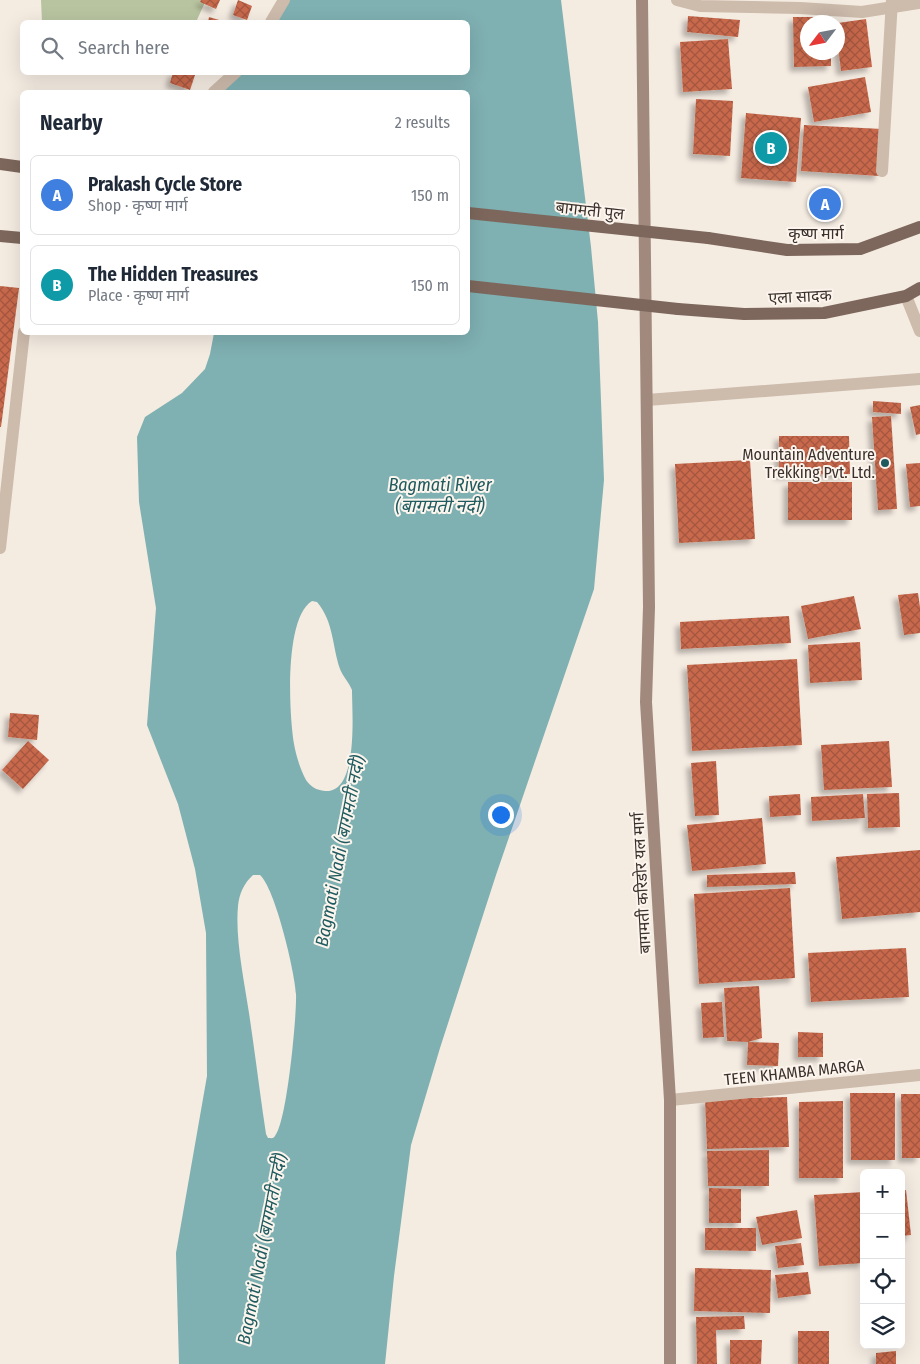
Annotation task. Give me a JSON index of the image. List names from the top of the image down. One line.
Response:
{"streets":{"main road":["बागमती पुल","कृष्ण मार्ग","एला सादक"],"street":["बागमती करिडोर यल मार्ग","TEEN KHAMBA MARGA"]},"crossings":[["बागमती पुल","कृष्ण मार्ग"],["बागमती करिडोर यल मार्ग","TEEN KHAMBA MARGA"]],"water":["Bagmati River (बागमती नदी)","Bagmati Nadi (बागमती नदी)"],"places":["Mountain Adventure Trekking Pvt. Ltd."],"north":"bottom left","page":{"search":"Search here","heading":["Nearby","2 results"],"pins":["B","A"],"list":[{"mark":"A","name":"Prakash Cycle Store","note":"Shop · कृष्ण मार्ग","value":"150 m"},{"mark":"B","name":"The Hidden Treasures","note":"Place · कृष्ण मार्ग","value":"150 m"}],"map_buttons":["+","−"]}}
